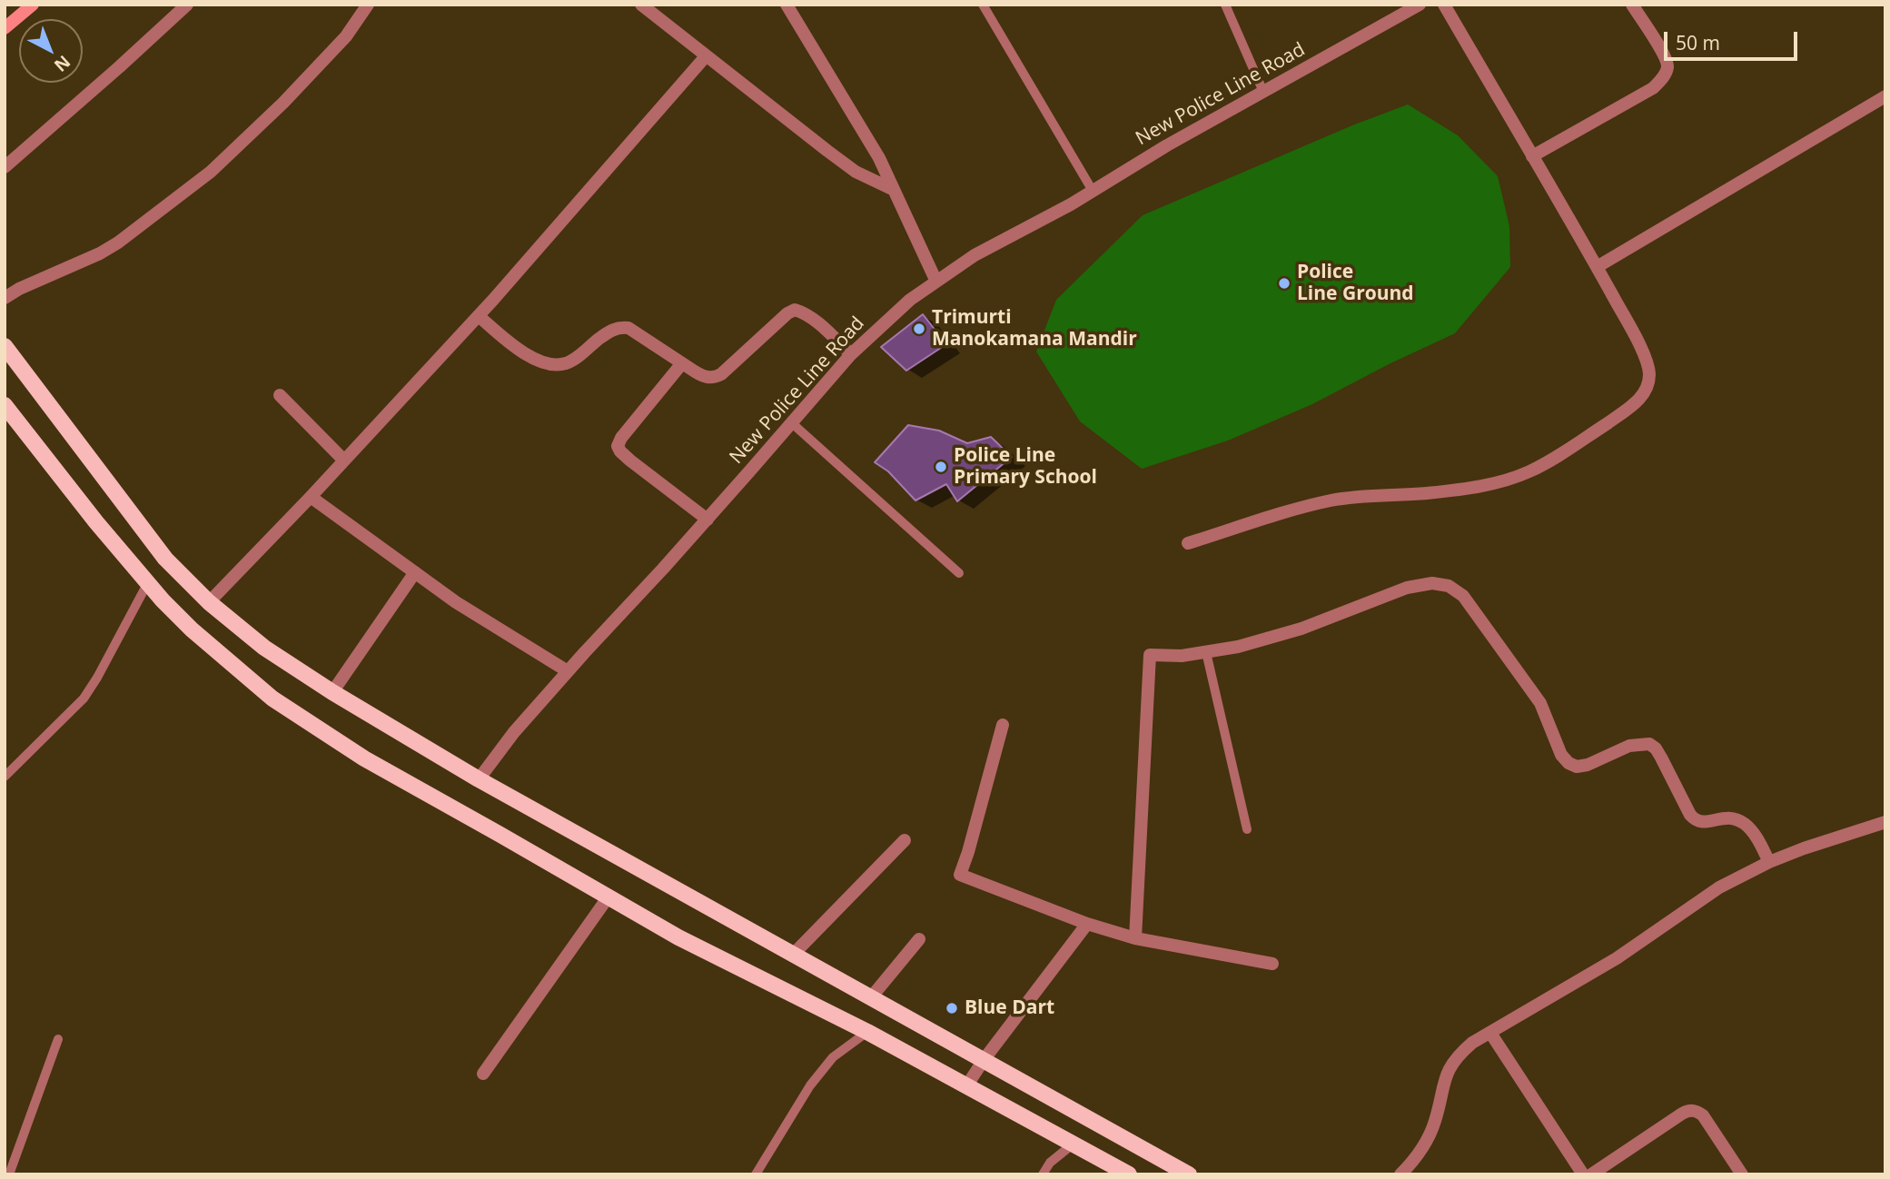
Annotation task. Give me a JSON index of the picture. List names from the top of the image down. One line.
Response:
{"streets":{"street":["New Police Line Road"]},"places":["Police Line Ground","Trimurti Manokamana Mandir","Police Line Primary School","Blue Dart"],"scale_bar":"50 m","north":"bottom right"}
